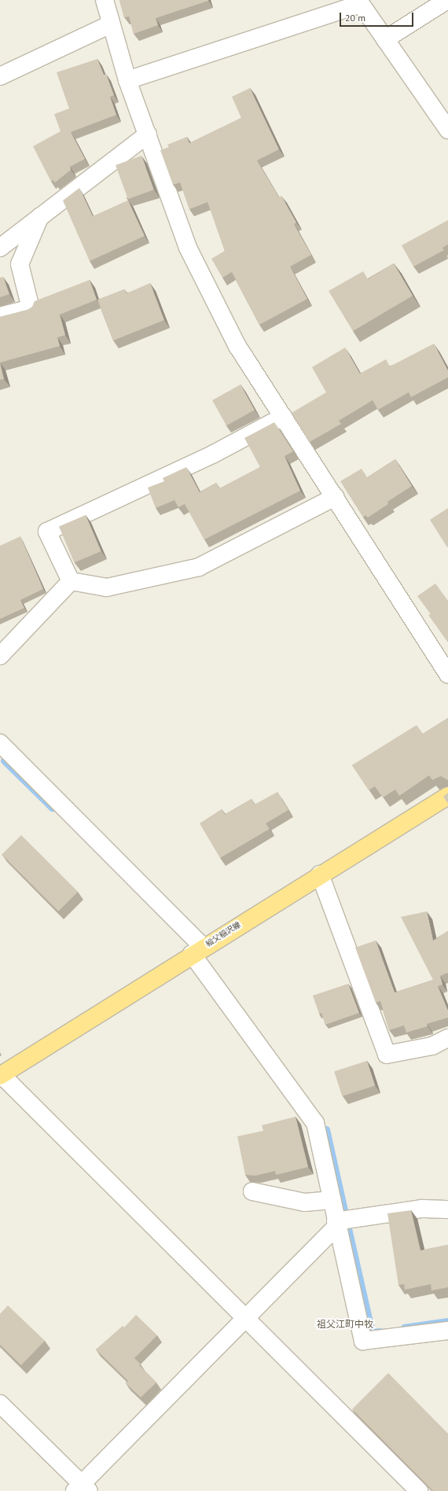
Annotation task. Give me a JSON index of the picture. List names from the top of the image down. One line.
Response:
{"streets":{"main road":["給父稲沢線"]},"districts":["祖父江町中牧"],"scale_bar":"20 m"}
